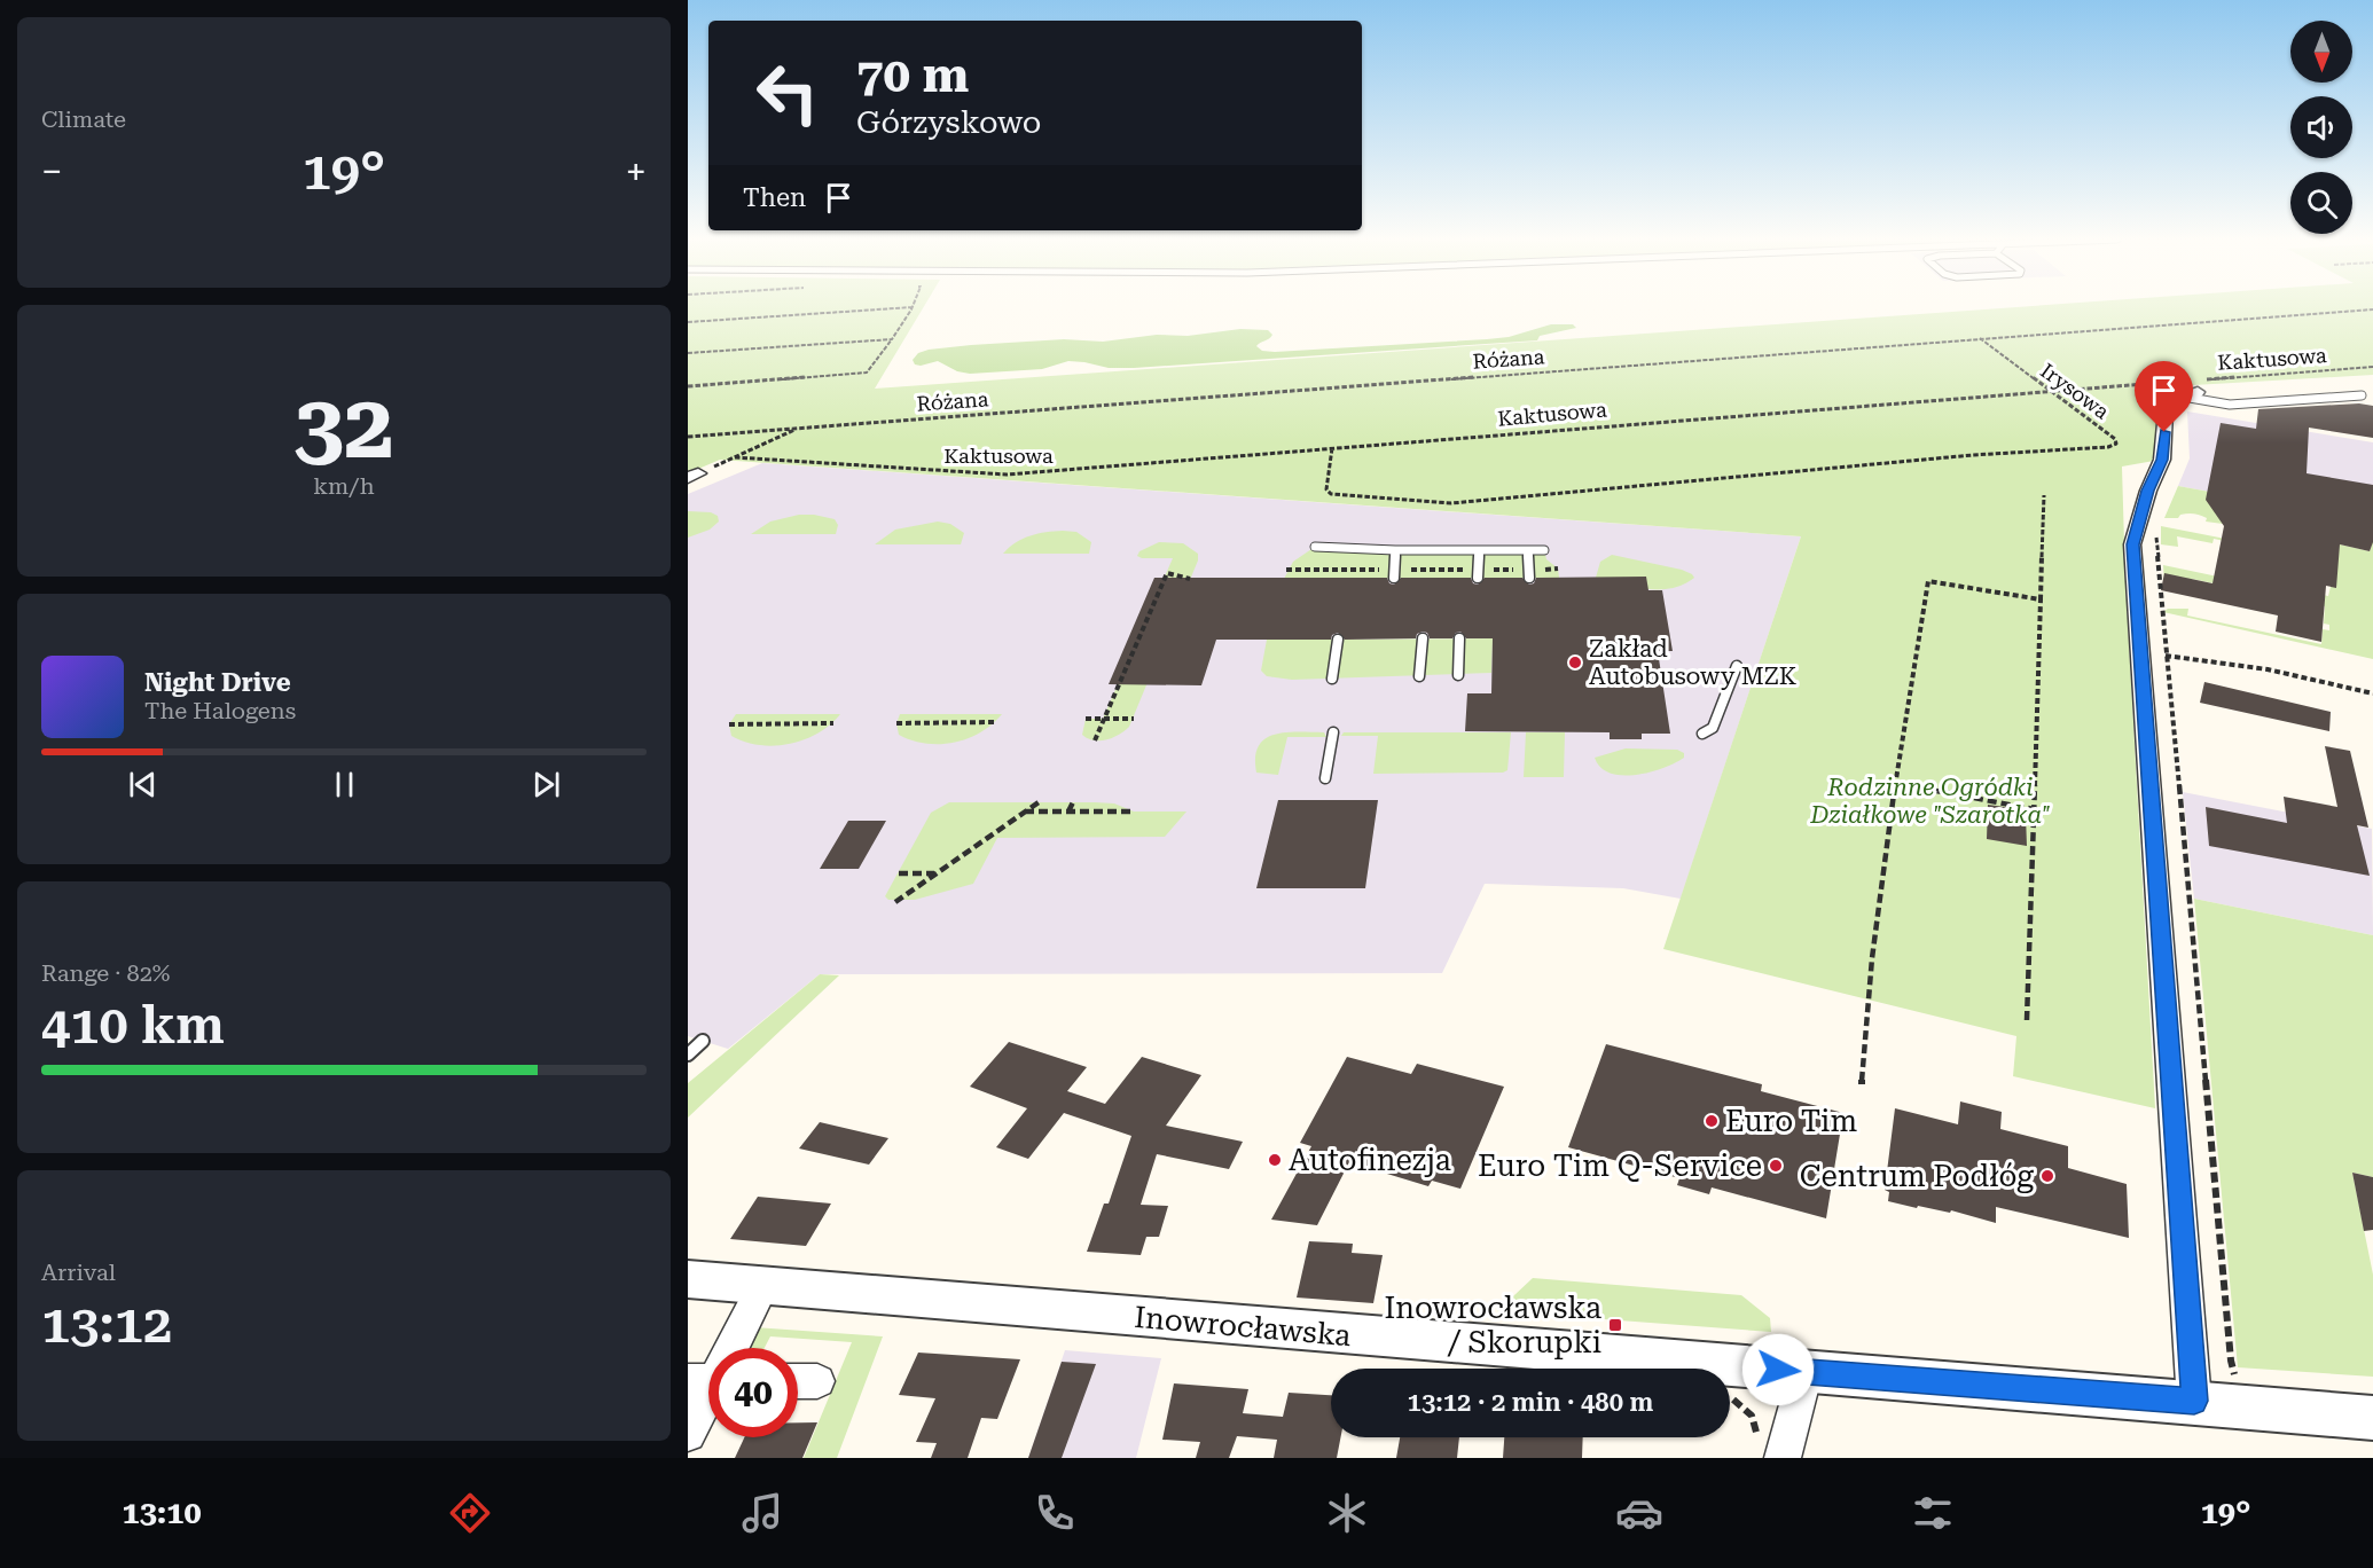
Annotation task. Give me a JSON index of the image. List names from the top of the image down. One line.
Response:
{"streets":{"street":["Inowrocławska"],"path":["Różana","Kaktusowa","Irysowa"]},"crossings":[["Różana","Kaktusowa"],["Różana","Irysowa"],["Kaktusowa","Irysowa"]],"parks":["Rodzinne Ogródki Działkowe \"Szarotka\""],"places":{"other":["Zakład Autobusowy MZK","Euro Tim","Autofinezja","Euro Tim Q-Service","Centrum Podłóg"],"transit":["Inowrocławska / Skorupki"]},"north":"bottom","page":{"tile":["Climate",["32","km/h"],["Range · 82%","410 km"],["Arrival","13:12"]],"turn":["70 m","Górzyskowo"],"heat":["−","19°","+"],"then":"Then","song":["Night Drive","The Halogens"],"limit":"40","trip":"13:12 · 2 min · 480 m","tabs":["13:10","19°"]}}
